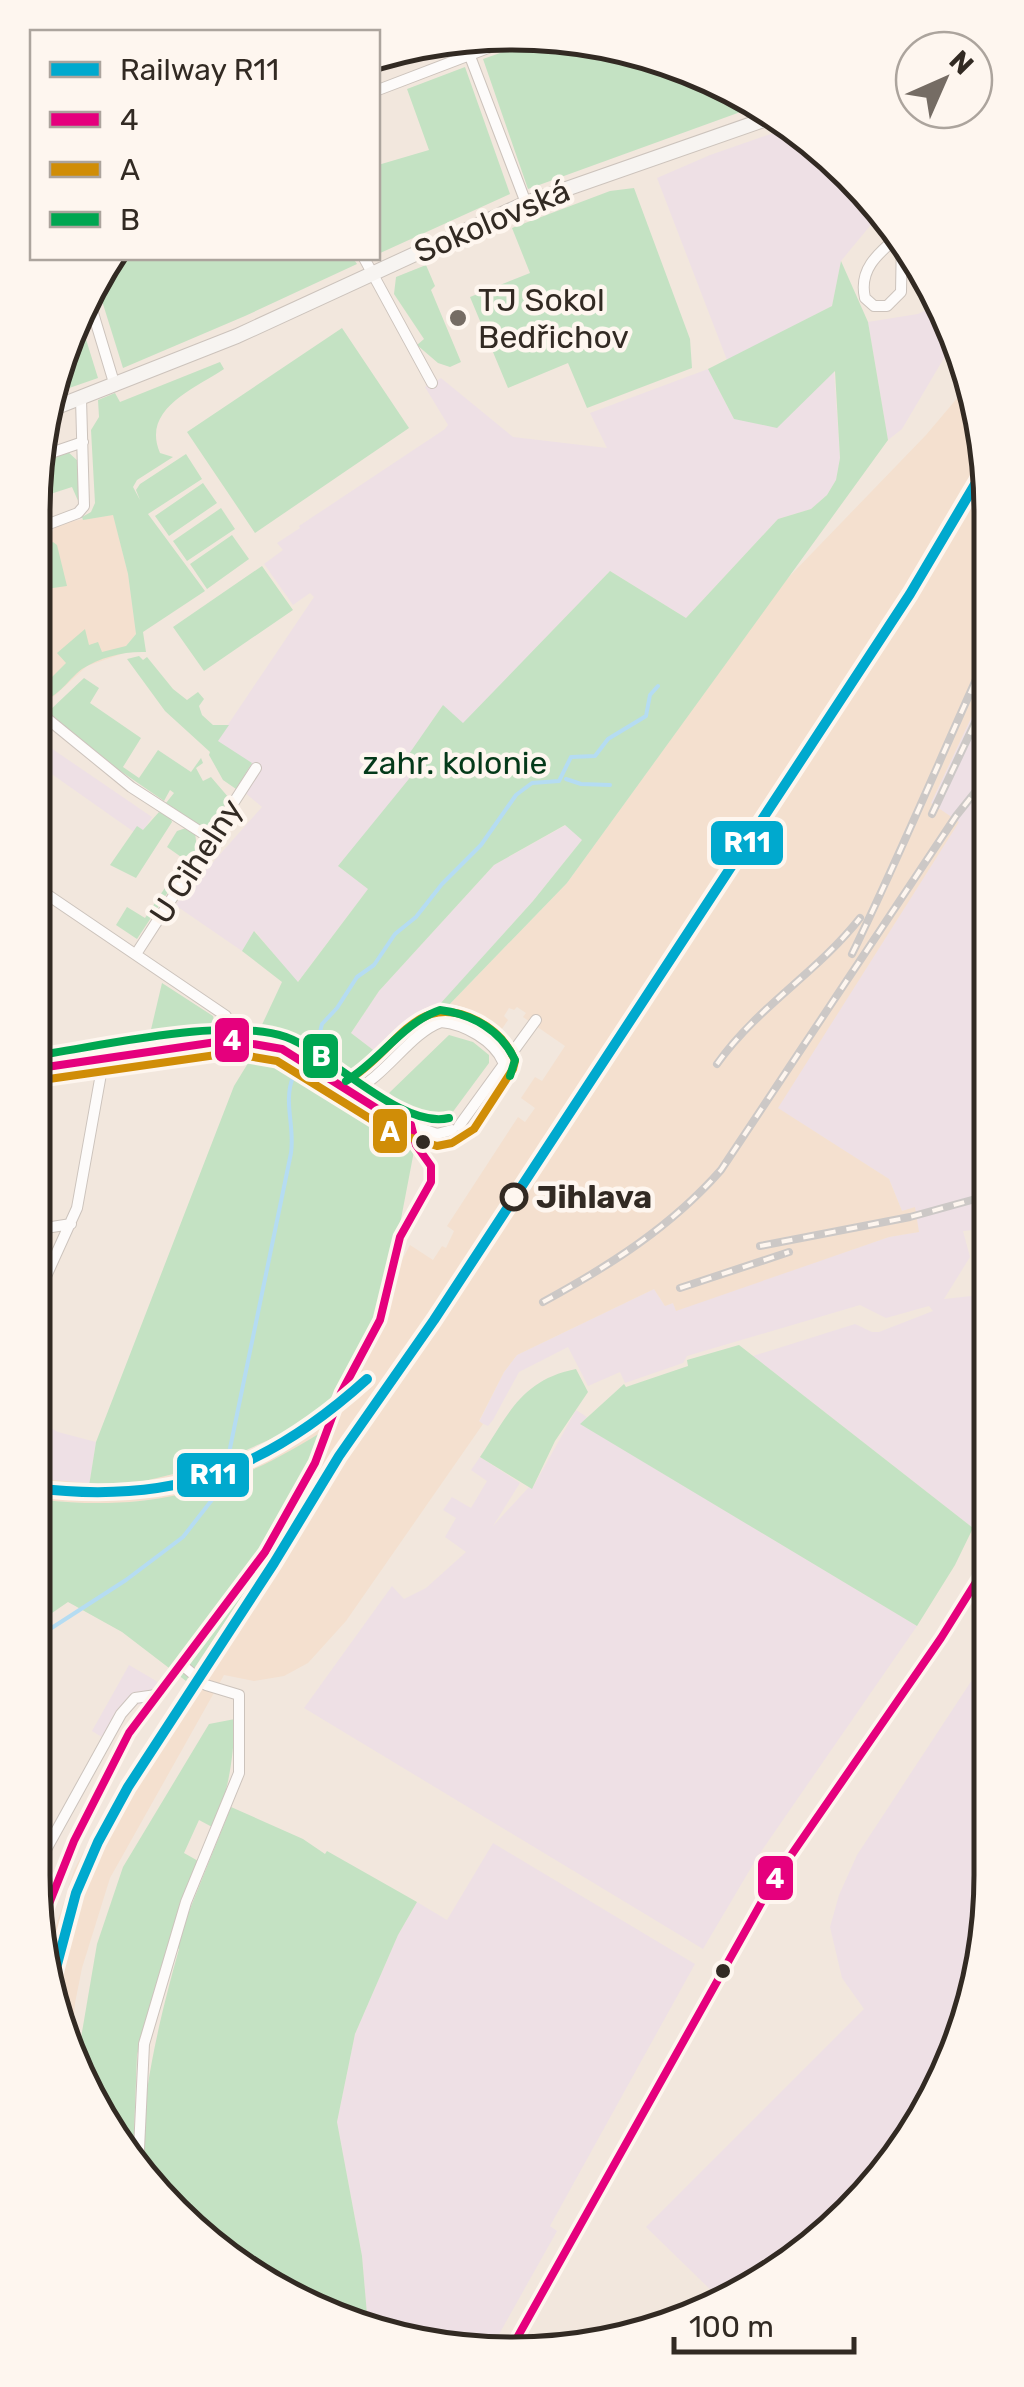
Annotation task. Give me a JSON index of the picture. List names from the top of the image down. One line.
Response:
{"streets":{"street":["Sokolovská","U Cihelny"]},"parks":["zahr. kolonie"],"places":["TJ Sokol Bedřichov","Jihlava"],"lines":["rail line R11","transit line B","transit line A","transit line 4"],"legend":["Railway R11","4","A","B"],"scale_bar":"100 m","north":"top right"}
